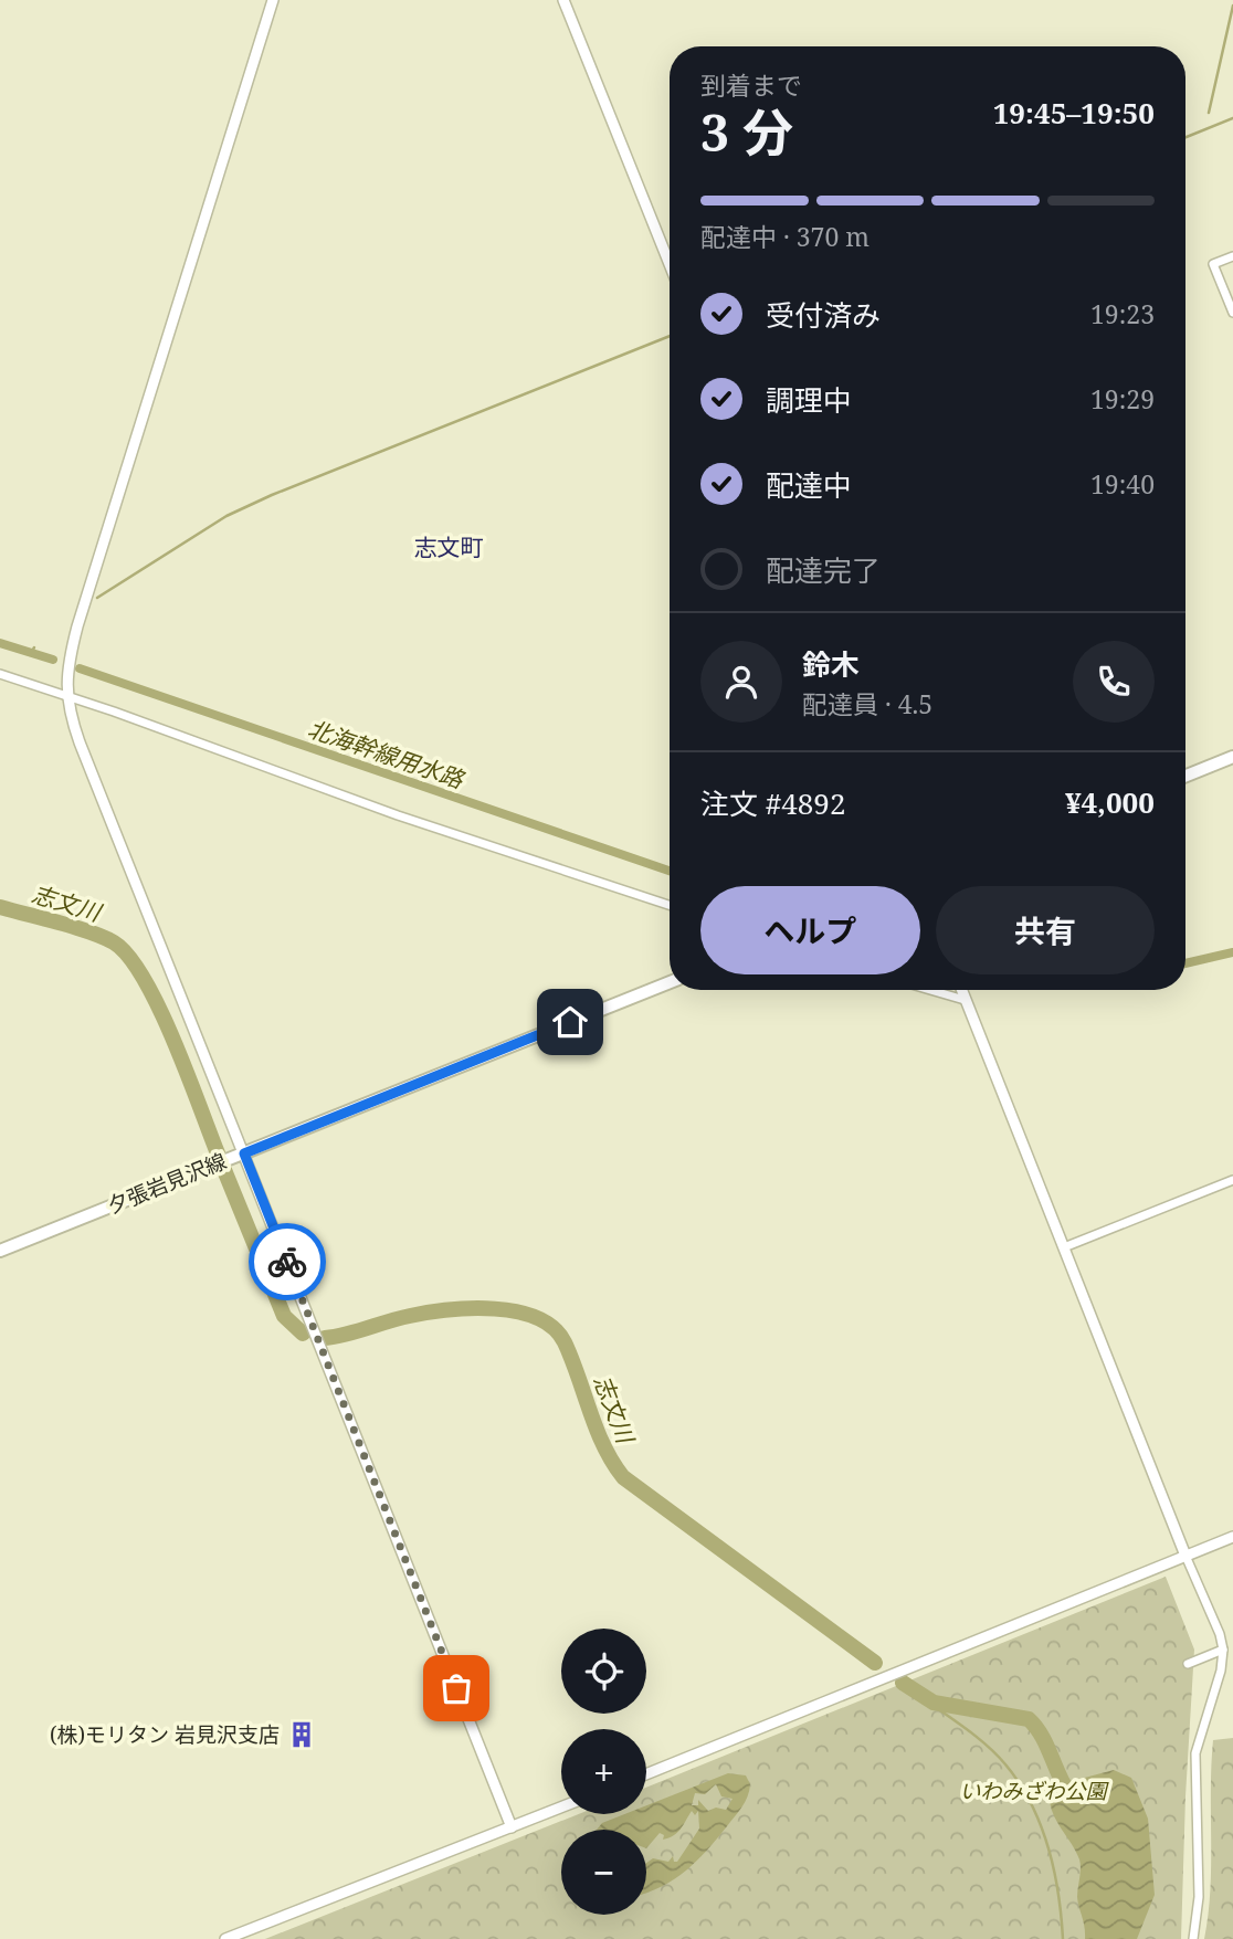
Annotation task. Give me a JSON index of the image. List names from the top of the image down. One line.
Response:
{"streets":{"main road":["夕張岩見沢線"]},"districts":["志文町"],"water":["北海幹線用水路","志文川"],"parks":["いわみざわ公園"],"places":{"building":["(株)モリタン 岩見沢支店"]},"page":{"heading":["3 分","到着まで","19:45–19:50"],"panel":["鈴木","配達員 · 4.5","注文 #4892","¥4,000"],"bar":"配達中 · 370 m","list":[["受付済み","19:23"],["調理中","19:29"],["配達中","19:40"],"配達完了"],"buttons":["ヘルプ","共有"],"map_buttons":["+","−"]}}
